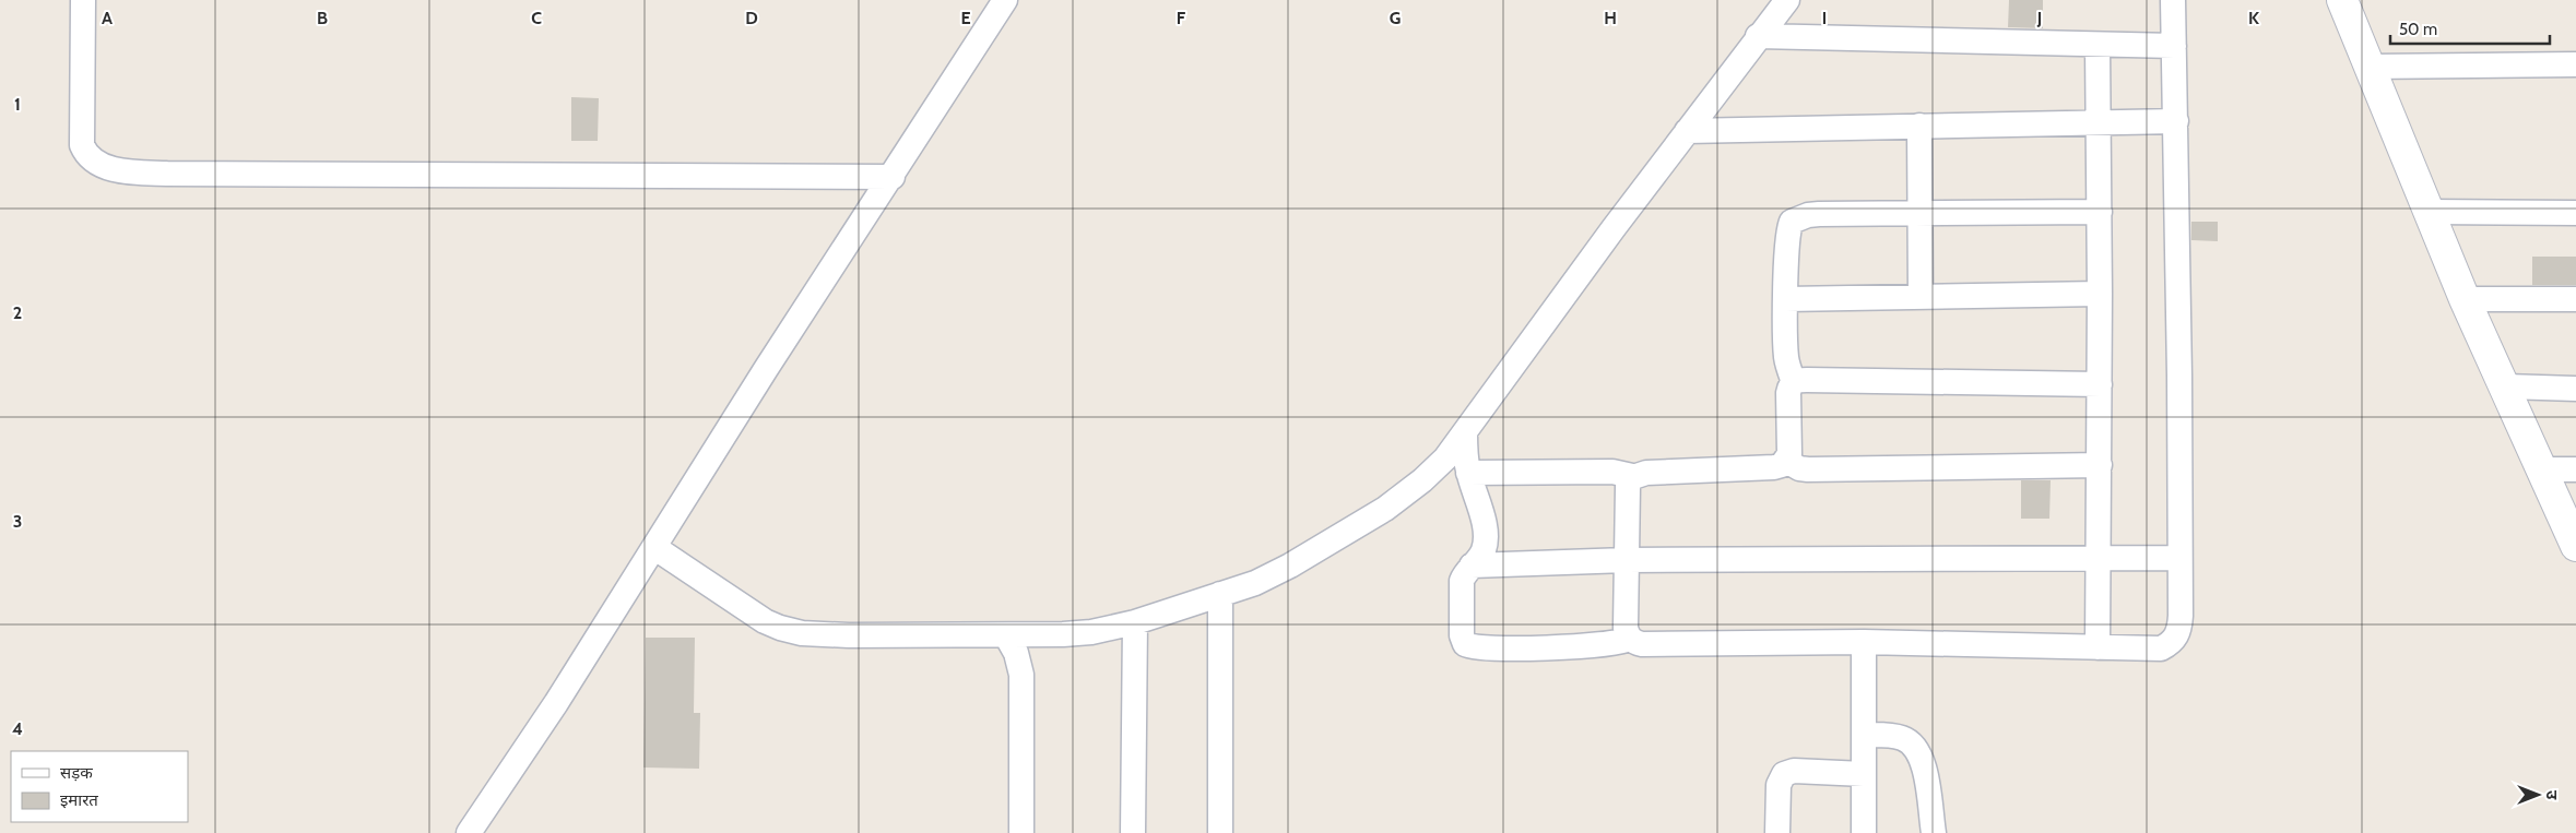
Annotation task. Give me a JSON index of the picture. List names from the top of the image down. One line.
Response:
{"legend":["सड़क","इमारत"],"scale_bar":"50 m","north":"right","grid":{"columns":["A","B","C","D","E","F","G","H","I","J","K"],"rows":["1","2","3","4"]}}
